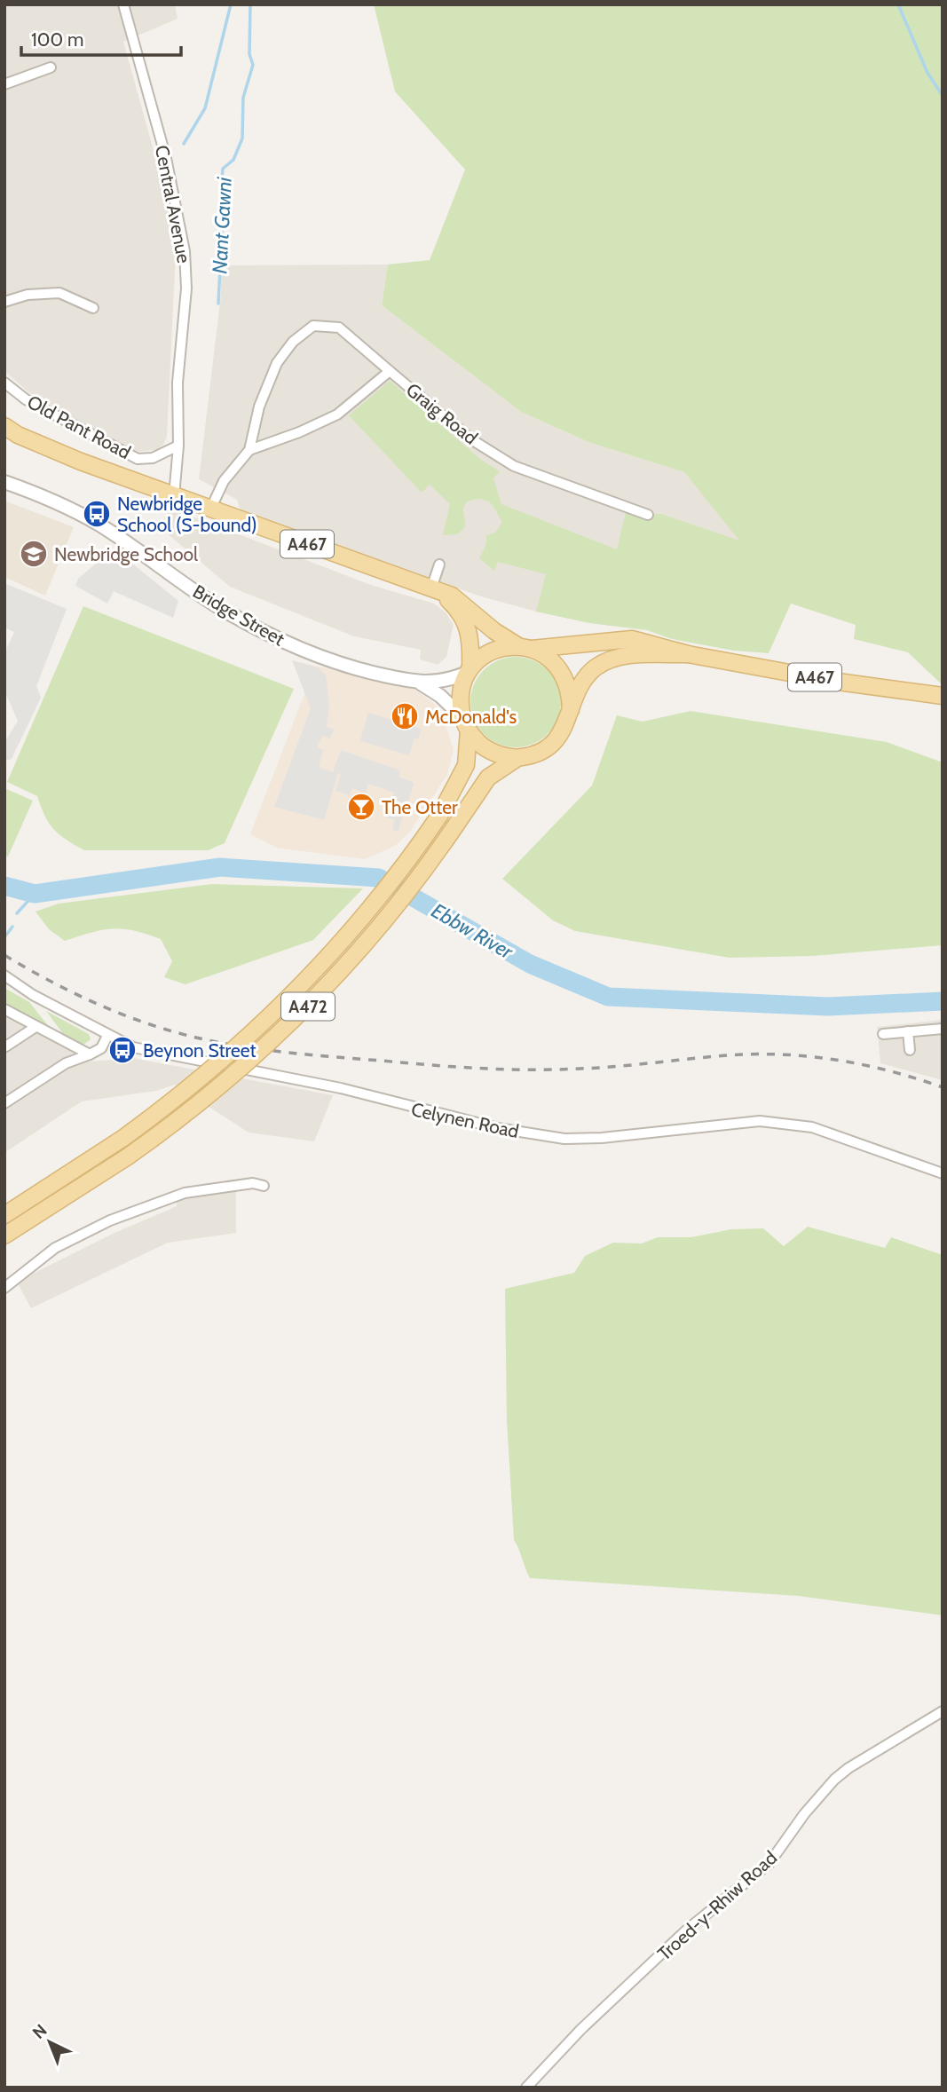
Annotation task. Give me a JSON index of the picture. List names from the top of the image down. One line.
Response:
{"streets":{"main road":["A467","A472"],"street":["Central Avenue","Graig Road","Old Pant Road","Bridge Street","Celynen Road","Troed-y-Rhiw Road"]},"crossings":[["Central Avenue","Old Pant Road"],["A467","Bridge Street"],["A467","A472"],["Bridge Street","A472"]],"water":["Nant Gawni","Ebbw River"],"places":{"bus stop":["Newbridge School (S-bound)","Beynon Street"],"school or university":["Newbridge School"],"restaurant":["McDonald's"],"bar":["The Otter"]},"scale_bar":"100 m","north":"top left"}
